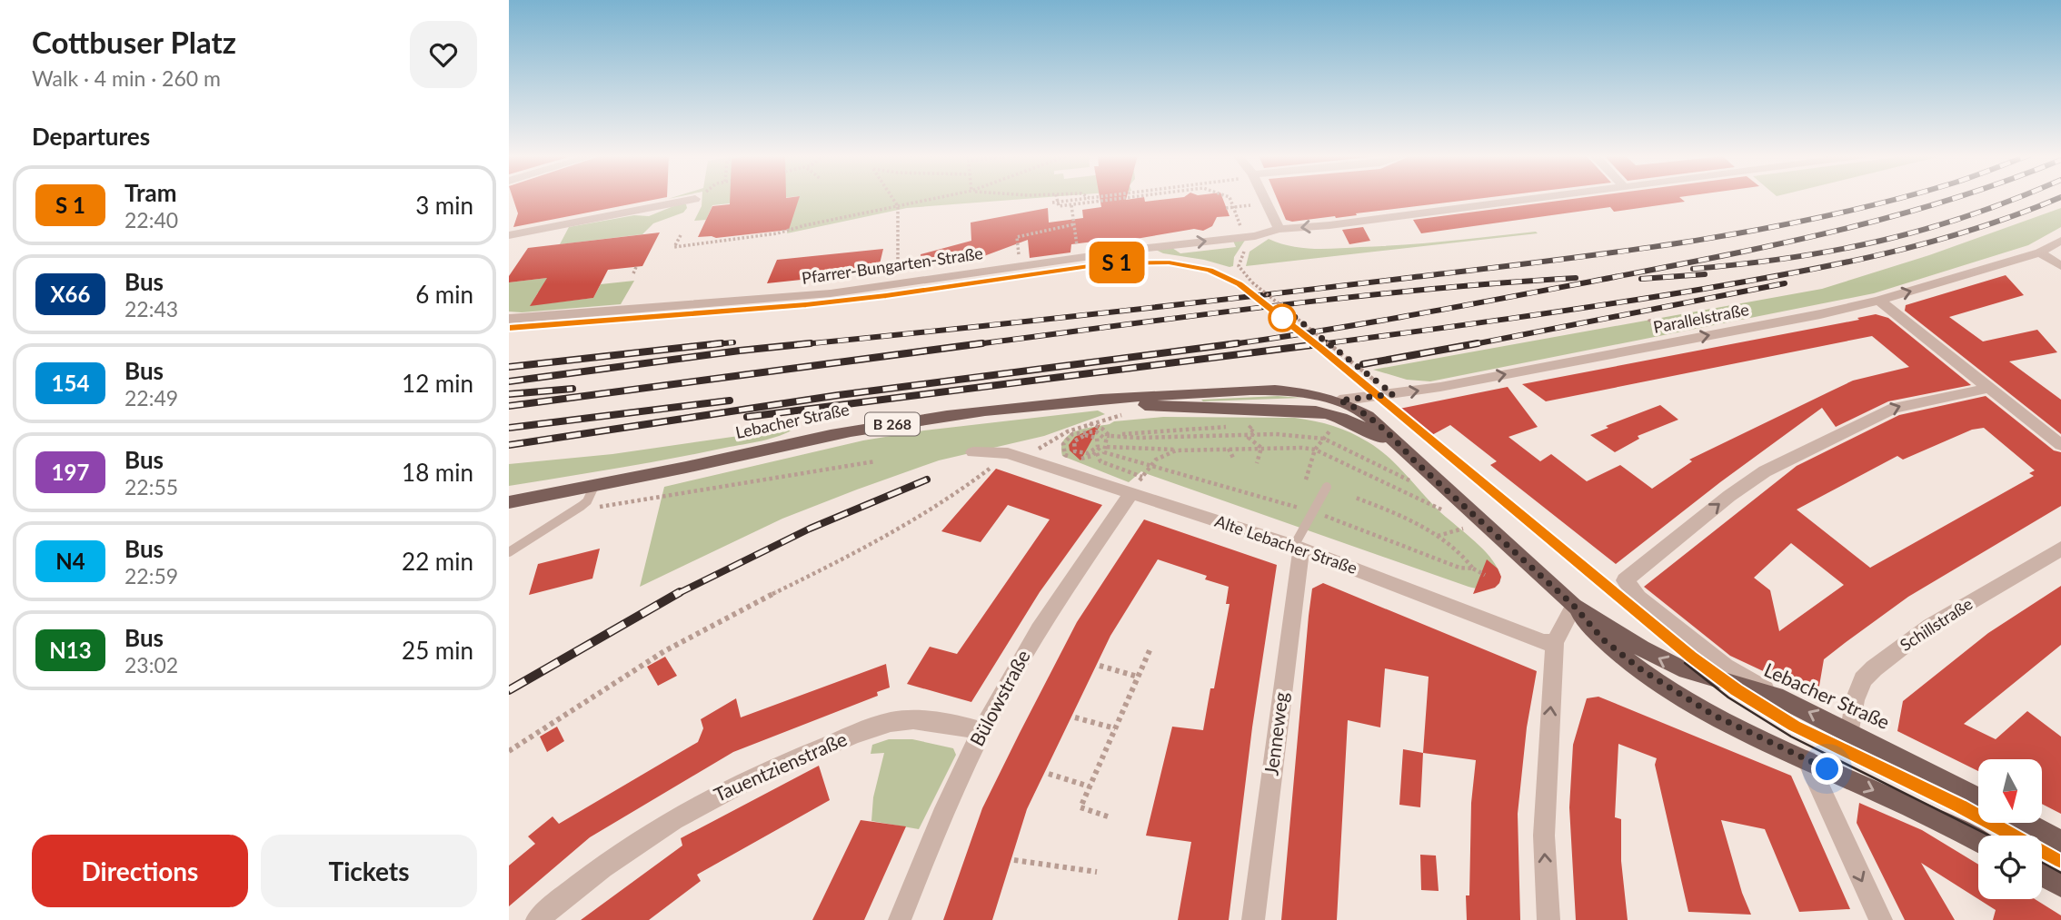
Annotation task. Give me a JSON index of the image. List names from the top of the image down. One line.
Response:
{"streets":{"main road":["Lebacher Straße","B 268"],"street":["Pfarrer-Bungarten-Straße","Parallelstraße","Alte Lebacher Straße","Schillstraße","Bülowstraße","Jenneweg","Tauentzienstraße"]},"crossings":[["Parallelstraße","Lebacher Straße"],["Parallelstraße","B 268"],["Lebacher Straße","B 268"],["Lebacher Straße","Schillstraße"],["Alte Lebacher Straße","Bülowstraße"],["Alte Lebacher Straße","Jenneweg"],["Bülowstraße","Tauentzienstraße"]],"one_way":["Parallelstraße"],"north":"bottom","page":{"heading":[["Cottbuser Platz","Walk · 4 min · 260 m"],"Departures"],"on_map":"S 1","list":[{"mark":"S 1","name":"Tram","note":"22:40","value":"3 min"},{"mark":"X66","name":"Bus","note":"22:43","value":"6 min"},{"mark":"154","name":"Bus","note":"22:49","value":"12 min"},{"mark":"197","name":"Bus","note":"22:55","value":"18 min"},{"mark":"N4","name":"Bus","note":"22:59","value":"22 min"},{"mark":"N13","name":"Bus","note":"23:02","value":"25 min"}],"buttons":["Directions","Tickets"]}}
